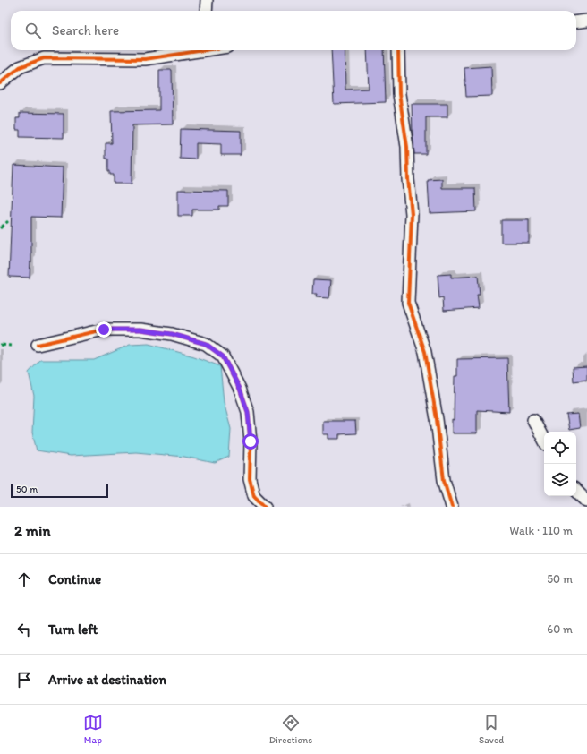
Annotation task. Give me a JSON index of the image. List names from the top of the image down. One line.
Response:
{"scale_bar":"50 m","page":{"search":"Search here","scale":"50 m","heading":["2 min","Walk · 110 m"],"list":[["Continue","50 m"],["Turn left","60 m"],"Arrive at destination"],"nav":["Map","Directions","Saved"]}}
